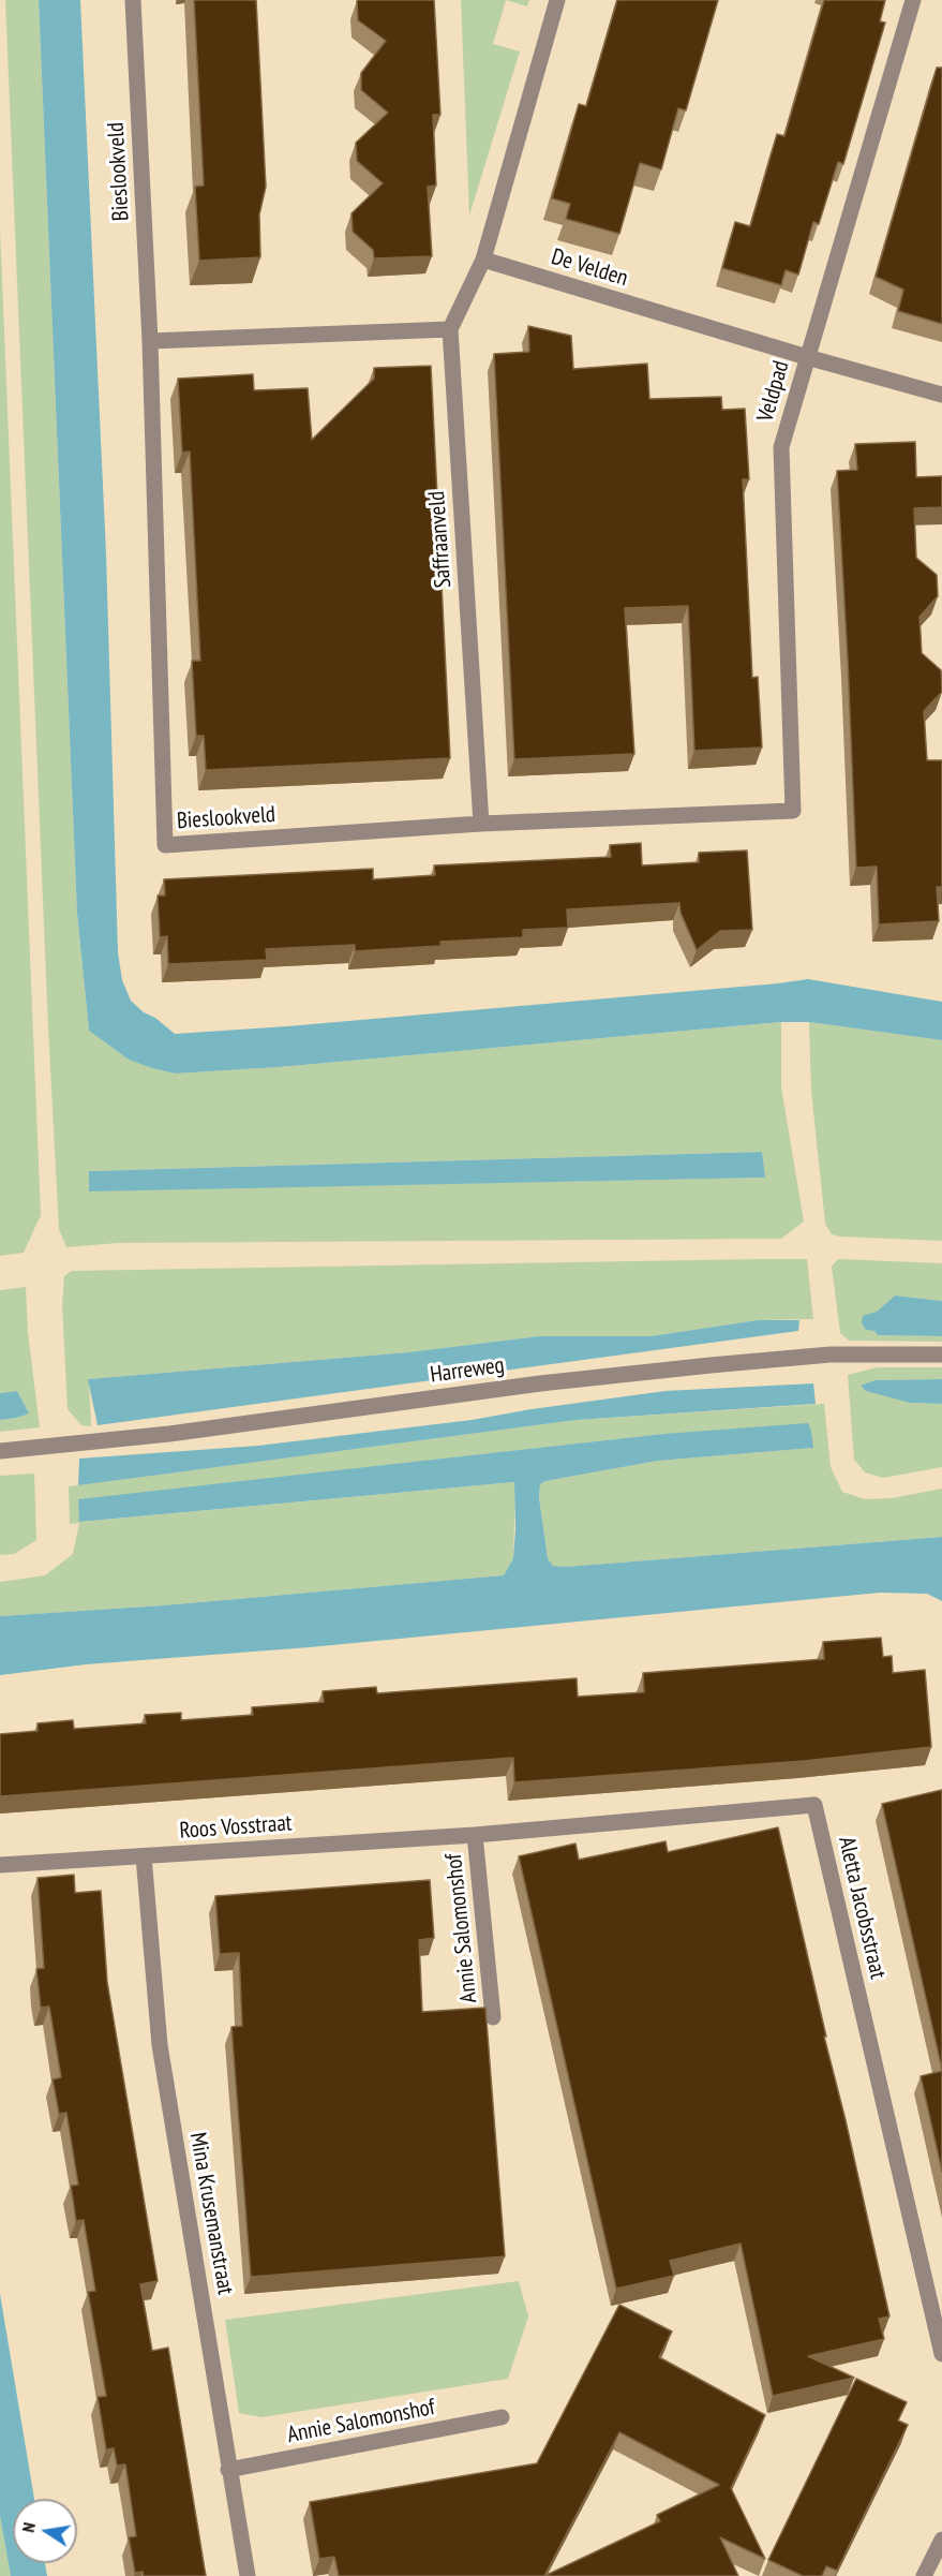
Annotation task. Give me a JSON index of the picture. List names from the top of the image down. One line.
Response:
{"streets":{"street":["Bieslookveld","De Velden","Veldpad","Saffraanveld","Harreweg","Roos Vosstraat","Aletta Jacobsstraat","Annie Salomonshof","Mina Krusemanstraat"]},"crossings":[["Bieslookveld","Veldpad"],["Bieslookveld","Saffraanveld"],["De Velden","Veldpad"],["De Velden","Saffraanveld"],["Roos Vosstraat","Aletta Jacobsstraat"],["Roos Vosstraat","Annie Salomonshof"],["Roos Vosstraat","Mina Krusemanstraat"],["Aletta Jacobsstraat","Annie Salomonshof"],["Annie Salomonshof","Mina Krusemanstraat"]],"north":"left"}
